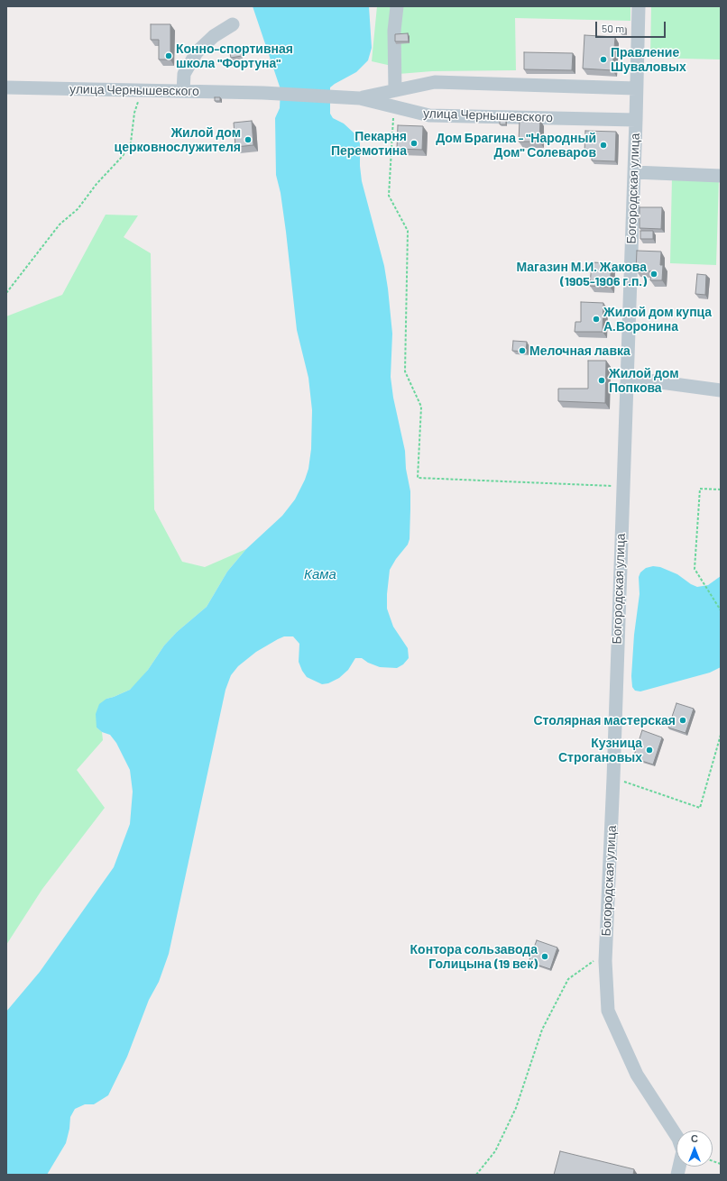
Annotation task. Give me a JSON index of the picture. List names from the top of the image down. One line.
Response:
{"streets":{"street":["улица Чернышевского","Богородская улица"]},"crossings":[["улица Чернышевского","Богородская улица"]],"water":["Кама"],"places":["Конно-спортивная школа \"Фортуна\"","Правление Шуваловых","Жилой дом церковнослужителя","Пекарня Перемотина","Дом Брагина - \"Народный Дом\" Солеваров","Магазин М.И. Жакова (1905-1906 г.п.)","Жилой дом купца А.Воронина","Мелочная лавка","Жилой дом Попкова","Столярная мастерская","Кузница Строгановых","Контора сользавода Голицына (19 век)"],"scale_bar":"50 m","north":"top"}
